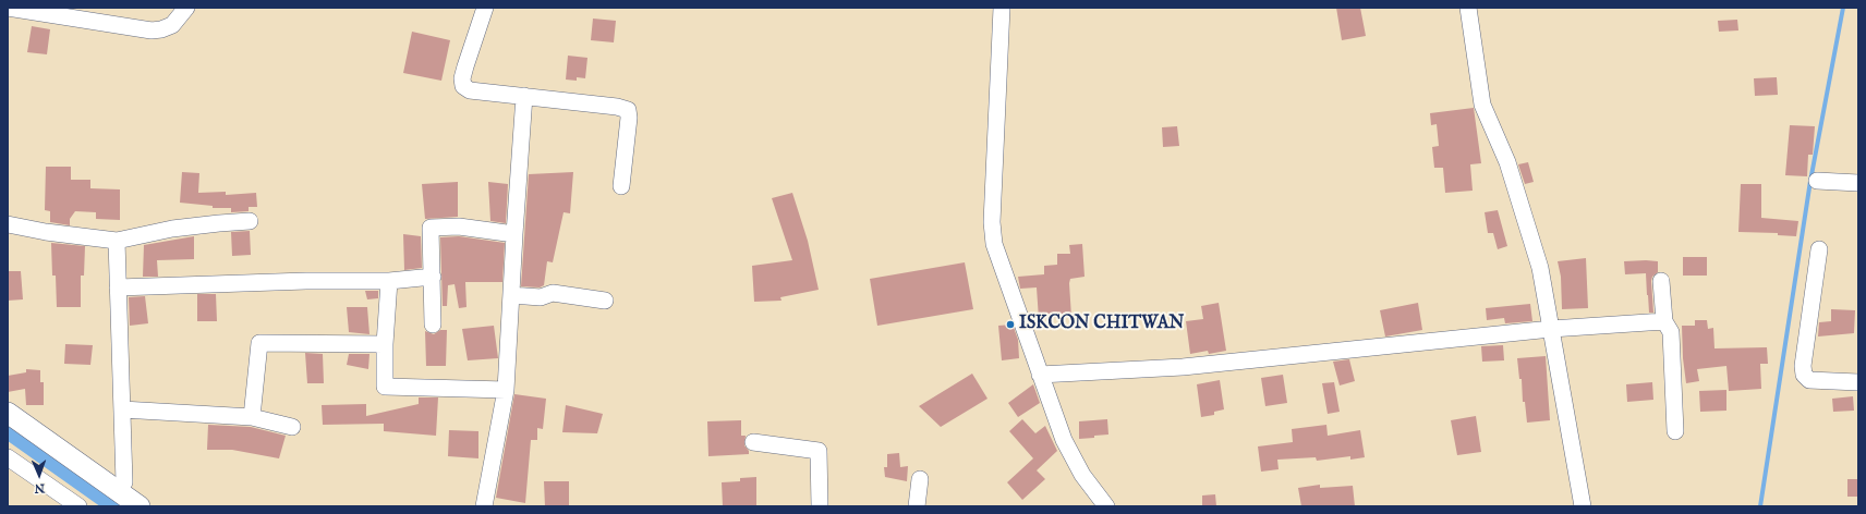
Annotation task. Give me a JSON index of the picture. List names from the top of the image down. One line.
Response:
{"places":["ISKCON CHITWAN"],"north":"bottom"}
